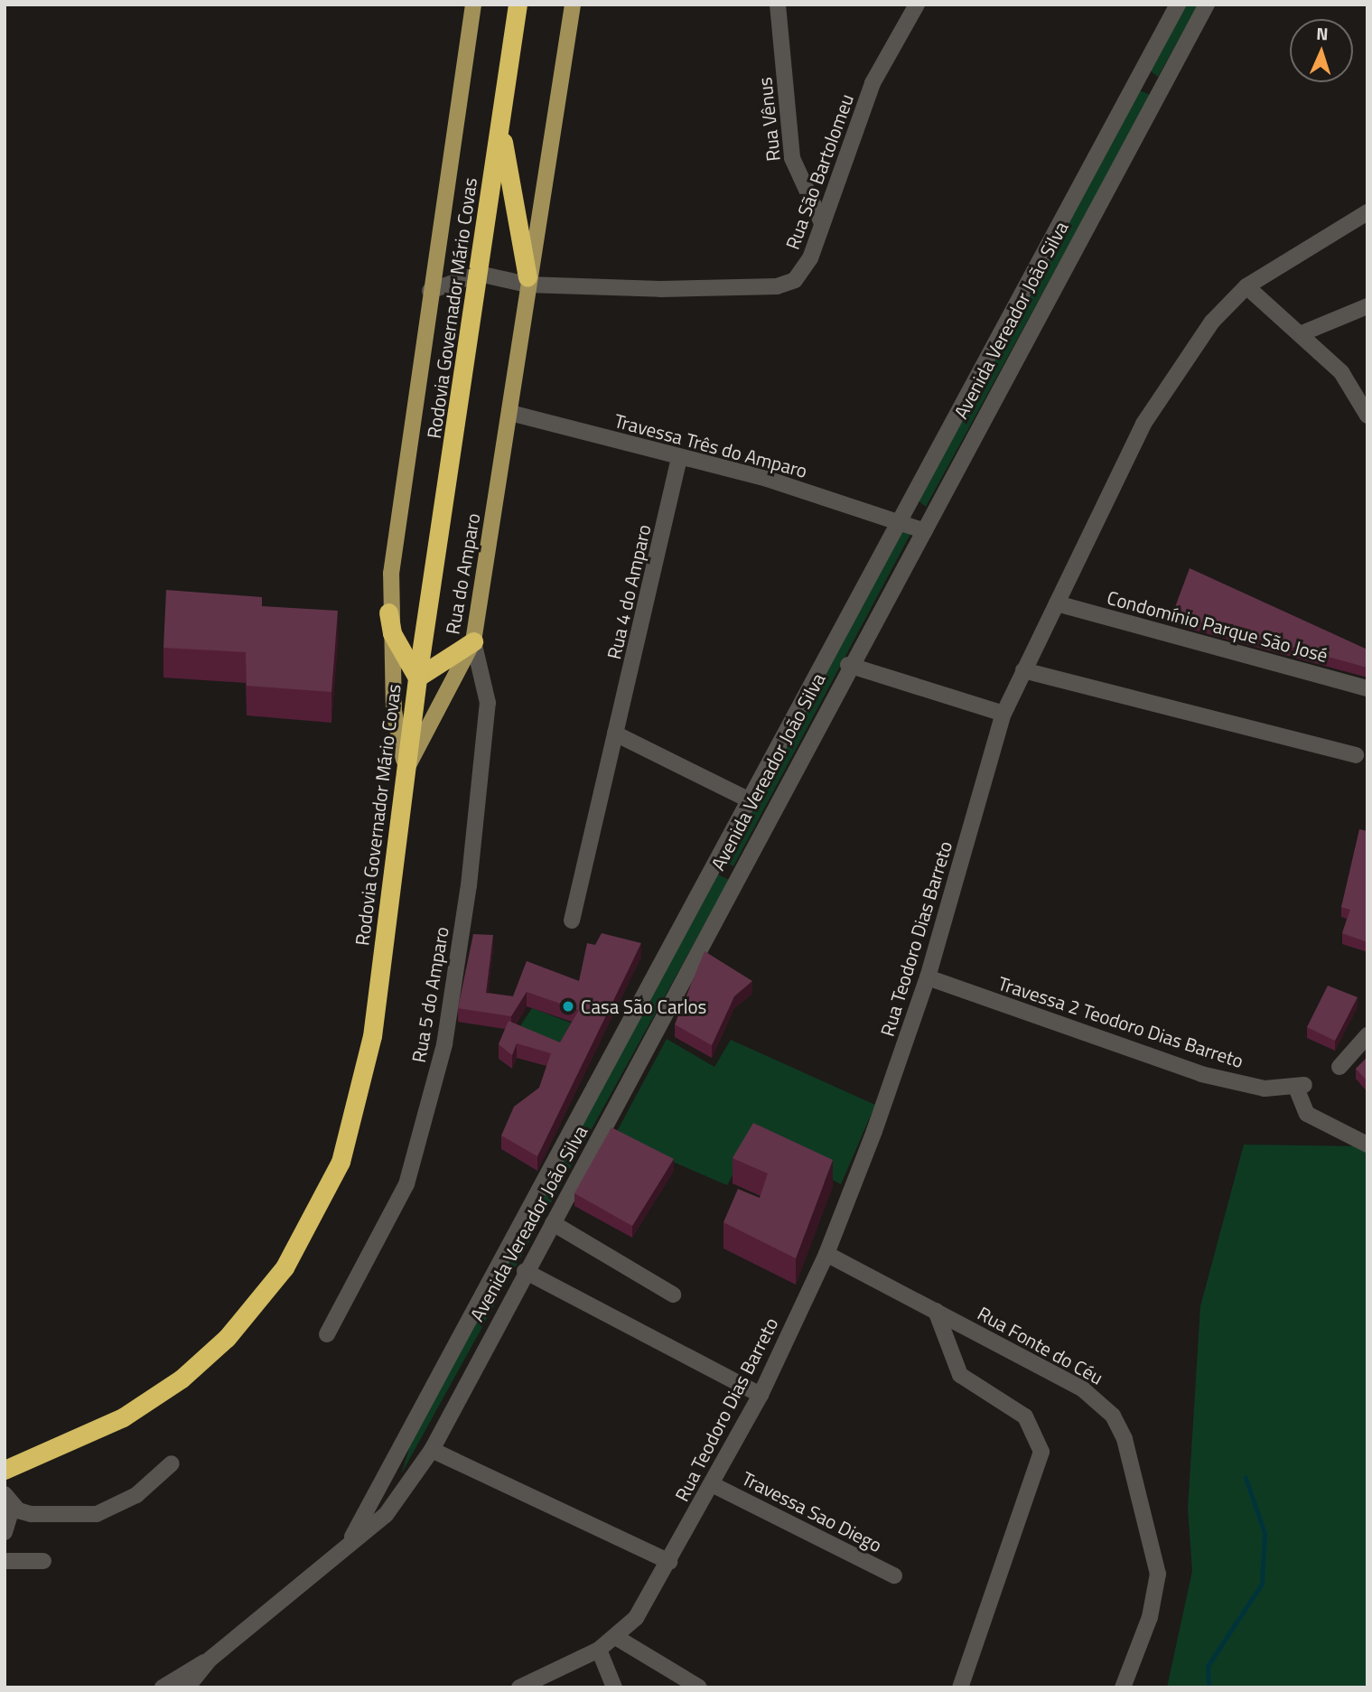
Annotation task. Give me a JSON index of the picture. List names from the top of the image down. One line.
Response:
{"streets":{"highway":["Rodovia Governador Mário Covas"],"main road":["Rua do Amparo"],"street":["Rua Vênus","Rua São Bartolomeu","Avenida Vereador João Silva","Travessa Três do Amparo","Rua 4 do Amparo","Condomínio Parque São José","Rua Teodoro Dias Barreto","Rua 5 do Amparo","Travessa 2 Teodoro Dias Barreto","Rua Fonte do Céu","Travessa Sao Diego"]},"crossings":[["Rua Vênus","Rua São Bartolomeu"],["Rua São Bartolomeu","Rodovia Governador Mário Covas"],["Rua São Bartolomeu","Rua do Amparo"],["Rodovia Governador Mário Covas","Rua do Amparo"],["Avenida Vereador João Silva","Travessa Três do Amparo"],["Travessa Três do Amparo","Rua do Amparo"],["Travessa Três do Amparo","Rua 4 do Amparo"],["Rua do Amparo","Rua 5 do Amparo"],["Condomínio Parque São José","Rua Teodoro Dias Barreto"],["Rua Teodoro Dias Barreto","Travessa 2 Teodoro Dias Barreto"],["Rua Teodoro Dias Barreto","Rua Fonte do Céu"],["Rua Teodoro Dias Barreto","Travessa Sao Diego"]],"places":["Casa São Carlos"],"north":"top"}
